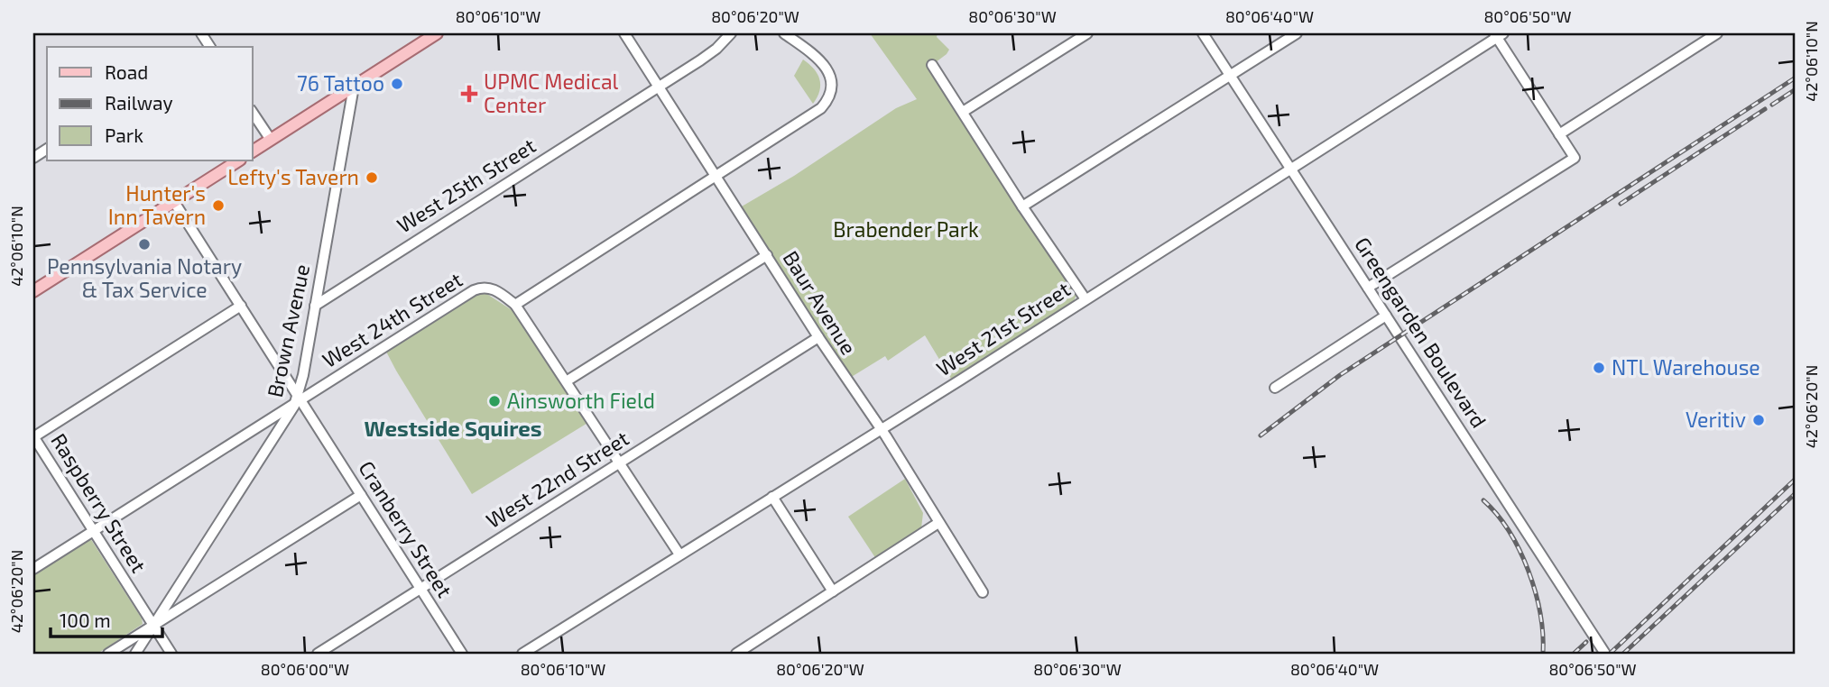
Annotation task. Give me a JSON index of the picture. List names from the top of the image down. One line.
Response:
{"streets":{"street":["West 25th Street","Baur Avenue","West 24th Street","West 21st Street","Brown Avenue","Greengarden Boulevard","West 22nd Street","Raspberry Street","Cranberry Street"]},"crossings":[["West 25th Street","Baur Avenue"],["West 25th Street","Brown Avenue"],["Baur Avenue","West 21st Street"],["Baur Avenue","West 22nd Street"],["West 24th Street","Brown Avenue"],["West 24th Street","Raspberry Street"],["West 24th Street","Cranberry Street"],["West 21st Street","Greengarden Boulevard"],["Brown Avenue","Raspberry Street"],["Brown Avenue","Cranberry Street"],["West 22nd Street","Cranberry Street"]],"districts":["Westside Squires"],"parks":["Brabender Park"],"places":{"other":["76 Tattoo","Lefty's Tavern","Hunter's Inn Tavern","Pennsylvania Notary & Tax Service","NTL Warehouse","Ainsworth Field","Veritiv"],"health":["UPMC Medical Center"]},"legend":["Road","Railway","Park"],"scale_bar":"100 m","coordinates":["80°06'10\"W","80°06'20\"W","80°06'30\"W","80°06'40\"W","80°06'50\"W","42°06'10\"N","42°06'20\"N","80°06'00\"W"]}
